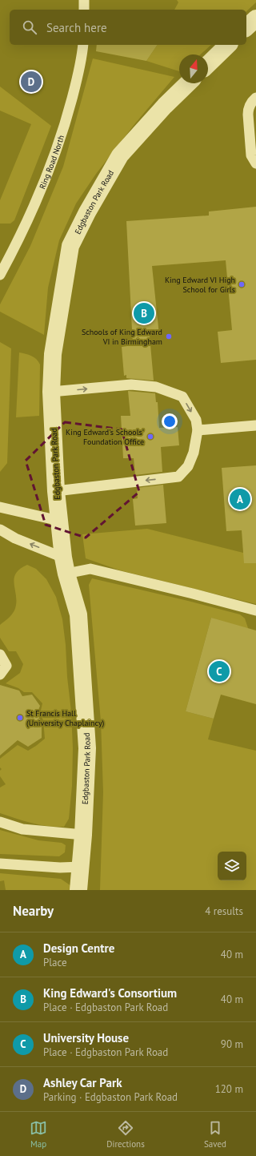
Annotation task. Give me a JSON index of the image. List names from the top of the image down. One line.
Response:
{"streets":{"street":["Edgbaston Park Road"],"lane":["Ring Road North"]},"places":["King Edward VI High School for Girls","Schools of King Edward VI in Birmingham","King Edward's Schools' Foundation Office","St Francis Hall (University Chaplaincy)"],"north":"top","page":{"search":"Search here","pins":["D","B","A","C"],"heading":["Nearby","4 results"],"list":[{"mark":"A","name":"Design Centre","note":"Place","value":"40 m"},{"mark":"B","name":"King Edward's Consortium","note":"Place · Edgbaston Park Road","value":"40 m"},{"mark":"C","name":"University House","note":"Place · Edgbaston Park Road","value":"90 m"},{"mark":"D","name":"Ashley Car Park","note":"Parking · Edgbaston Park Road","value":"120 m"}],"nav":["Map","Directions","Saved"]}}
